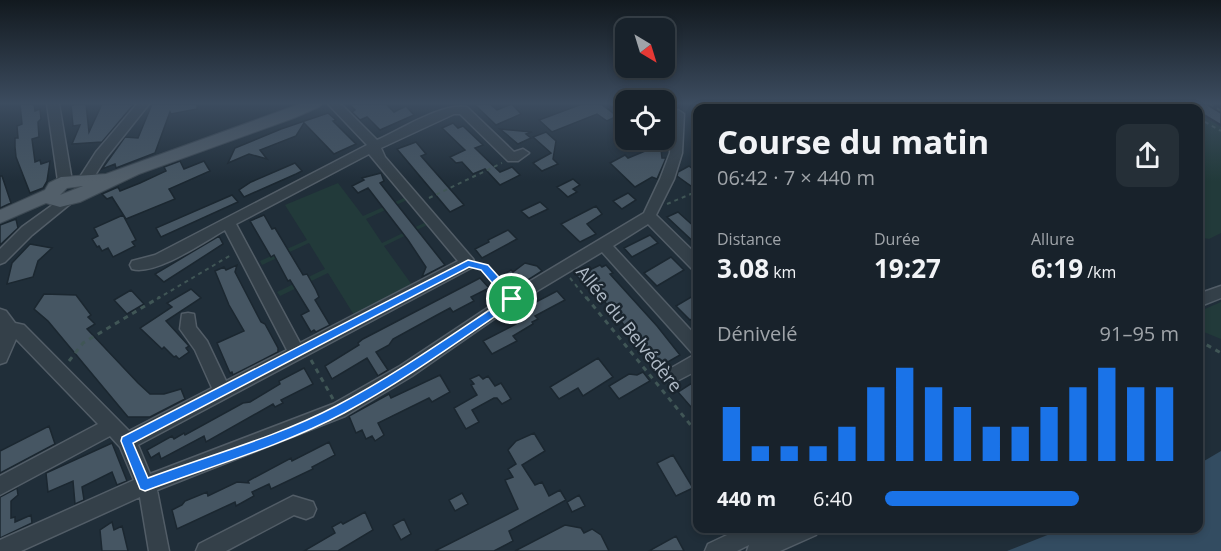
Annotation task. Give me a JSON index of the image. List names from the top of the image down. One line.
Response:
{"streets":{"path":["Allée du Belvédère"]},"north":"bottom right","page":{"heading":["Course du matin","06:42 · 7 × 440 m"],"stats":[["Distance","3.08 km"],["Durée","19:27"],["Allure","6:19 /km"]],"chart":["Dénivelé","91–95 m"],"list":[{"name":"440 m","note":"6:40"}]}}
